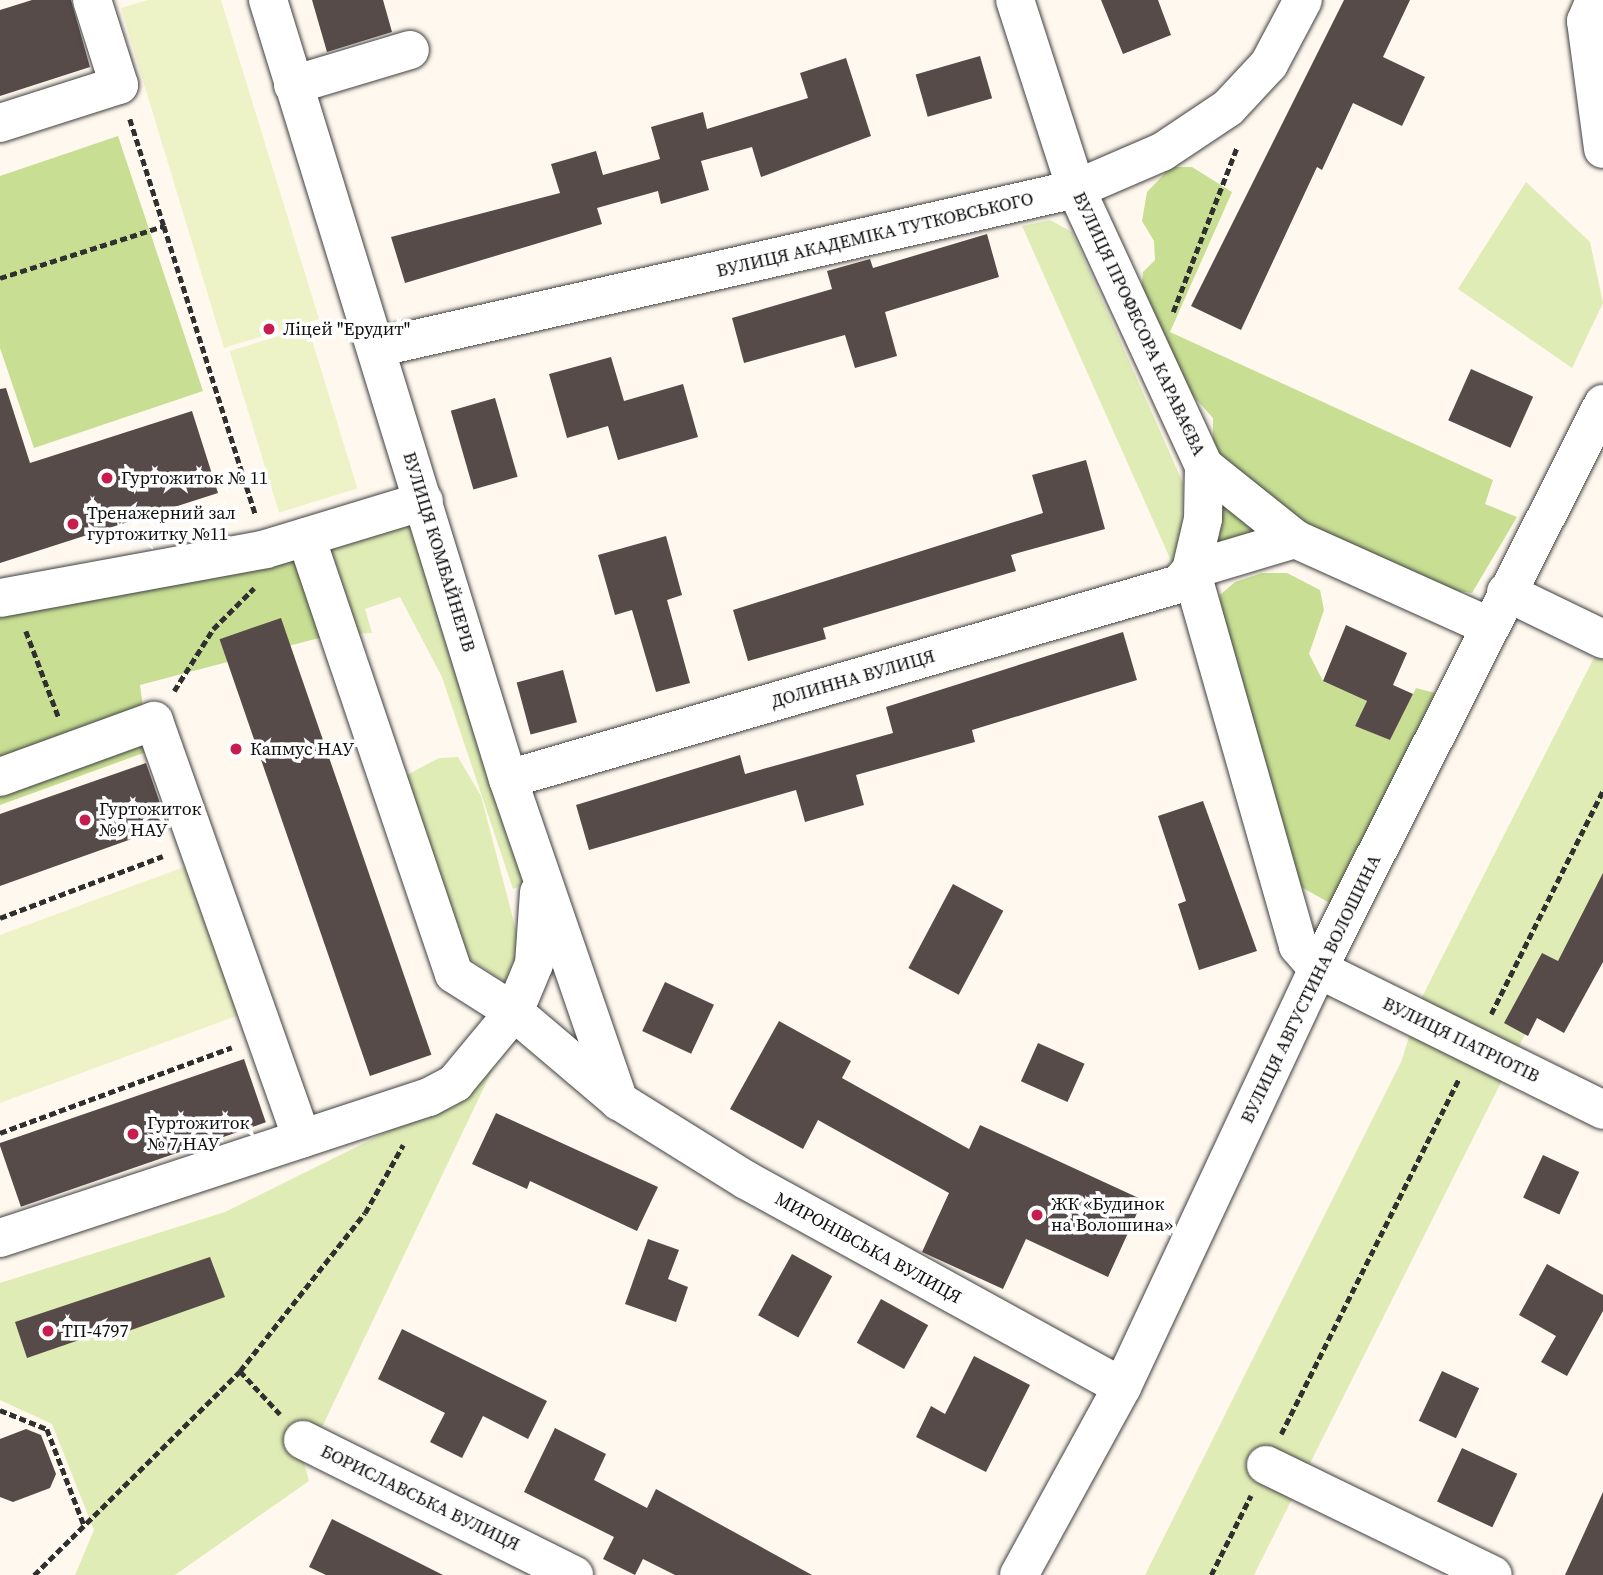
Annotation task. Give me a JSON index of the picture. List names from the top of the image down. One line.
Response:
{"streets":{"street":["ВУЛИЦЯ АКАДЕМІКА ТУТКОВСЬКОГО","ВУЛИЦЯ ПРОФЕСОРА КАРАВАЄВА","ВУЛИЦЯ КОМБАЙНЕРІВ","ДОЛИННА ВУЛИЦЯ","ВУЛИЦЯ АВГУСТИНА ВОЛОШИНА","ВУЛИЦЯ ПАТРІОТІВ","МИРОНІВСЬКА ВУЛИЦЯ","БОРИСЛАВСЬКА ВУЛИЦЯ"]},"crossings":[["ВУЛИЦЯ АКАДЕМІКА ТУТКОВСЬКОГО","ВУЛИЦЯ ПРОФЕСОРА КАРАВАЄВА"],["ВУЛИЦЯ АКАДЕМІКА ТУТКОВСЬКОГО","ВУЛИЦЯ КОМБАЙНЕРІВ"],["ВУЛИЦЯ ПРОФЕСОРА КАРАВАЄВА","ДОЛИННА ВУЛИЦЯ"],["ВУЛИЦЯ ПРОФЕСОРА КАРАВАЄВА","ВУЛИЦЯ АВГУСТИНА ВОЛОШИНА"],["ВУЛИЦЯ ПРОФЕСОРА КАРАВАЄВА","ВУЛИЦЯ ПАТРІОТІВ"],["ВУЛИЦЯ КОМБАЙНЕРІВ","ДОЛИННА ВУЛИЦЯ"],["ВУЛИЦЯ КОМБАЙНЕРІВ","МИРОНІВСЬКА ВУЛИЦЯ"],["ВУЛИЦЯ АВГУСТИНА ВОЛОШИНА","ВУЛИЦЯ ПАТРІОТІВ"],["ВУЛИЦЯ АВГУСТИНА ВОЛОШИНА","МИРОНІВСЬКА ВУЛИЦЯ"]],"places":["Ліцей \"Ерудит\"","Гуртожиток № 11","Тренажерний зал гуртожитку №11","Капмус НАУ","Гуртожиток №9 НАУ","Гуртожиток № 7 НАУ","ЖК «Будинок на Волошина»","ТП-4797"]}
